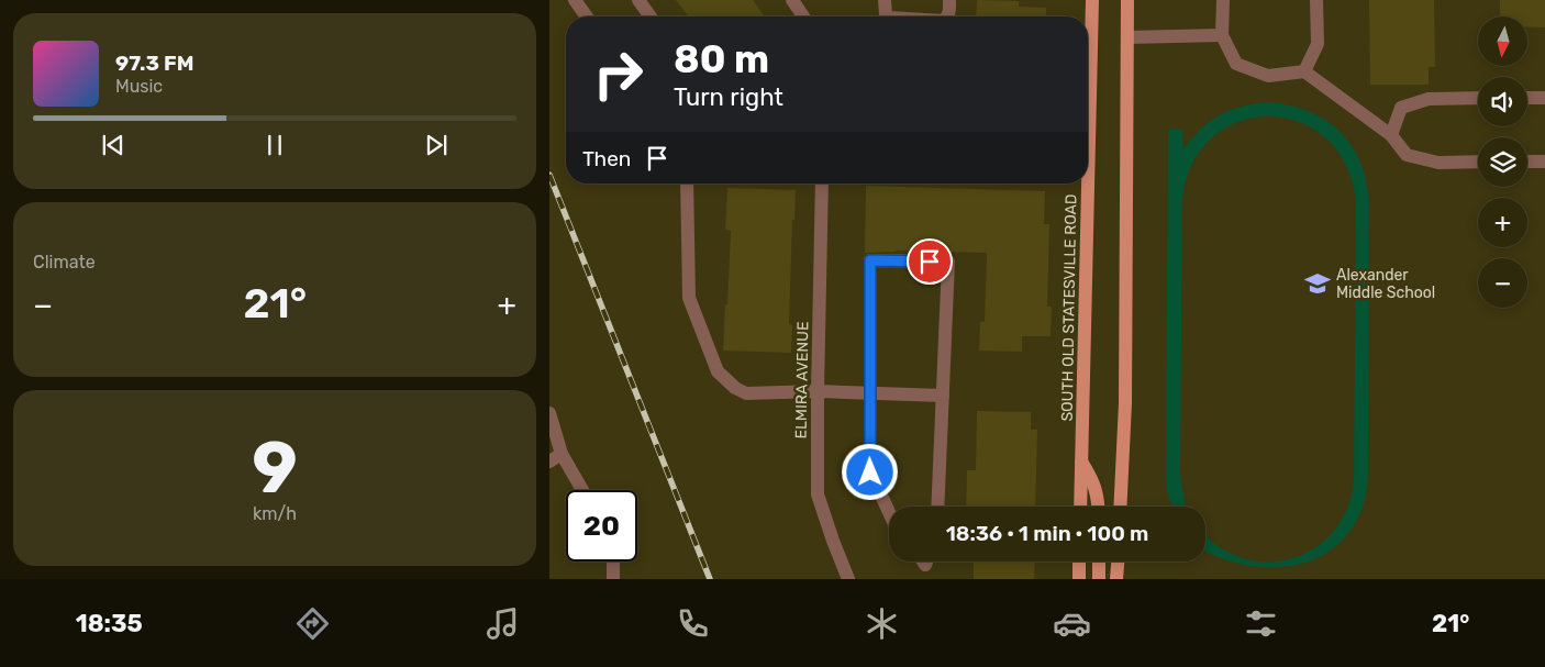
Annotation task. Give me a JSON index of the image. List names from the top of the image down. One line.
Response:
{"streets":{"main road":["SOUTH OLD STATESVILLE ROAD"],"street":["ELMIRA AVENUE"]},"places":{"school or university":["Alexander Middle School"]},"north":"bottom","page":{"map_buttons":["+","−"],"turn":["80 m","Turn right"],"song":["97.3 FM","Music"],"then":"Then","tile":["Climate",["9","km/h"]],"heat":["−","21°","+"],"limit":"20","trip":"18:36 · 1 min · 100 m","tabs":["18:35","21°"]}}
